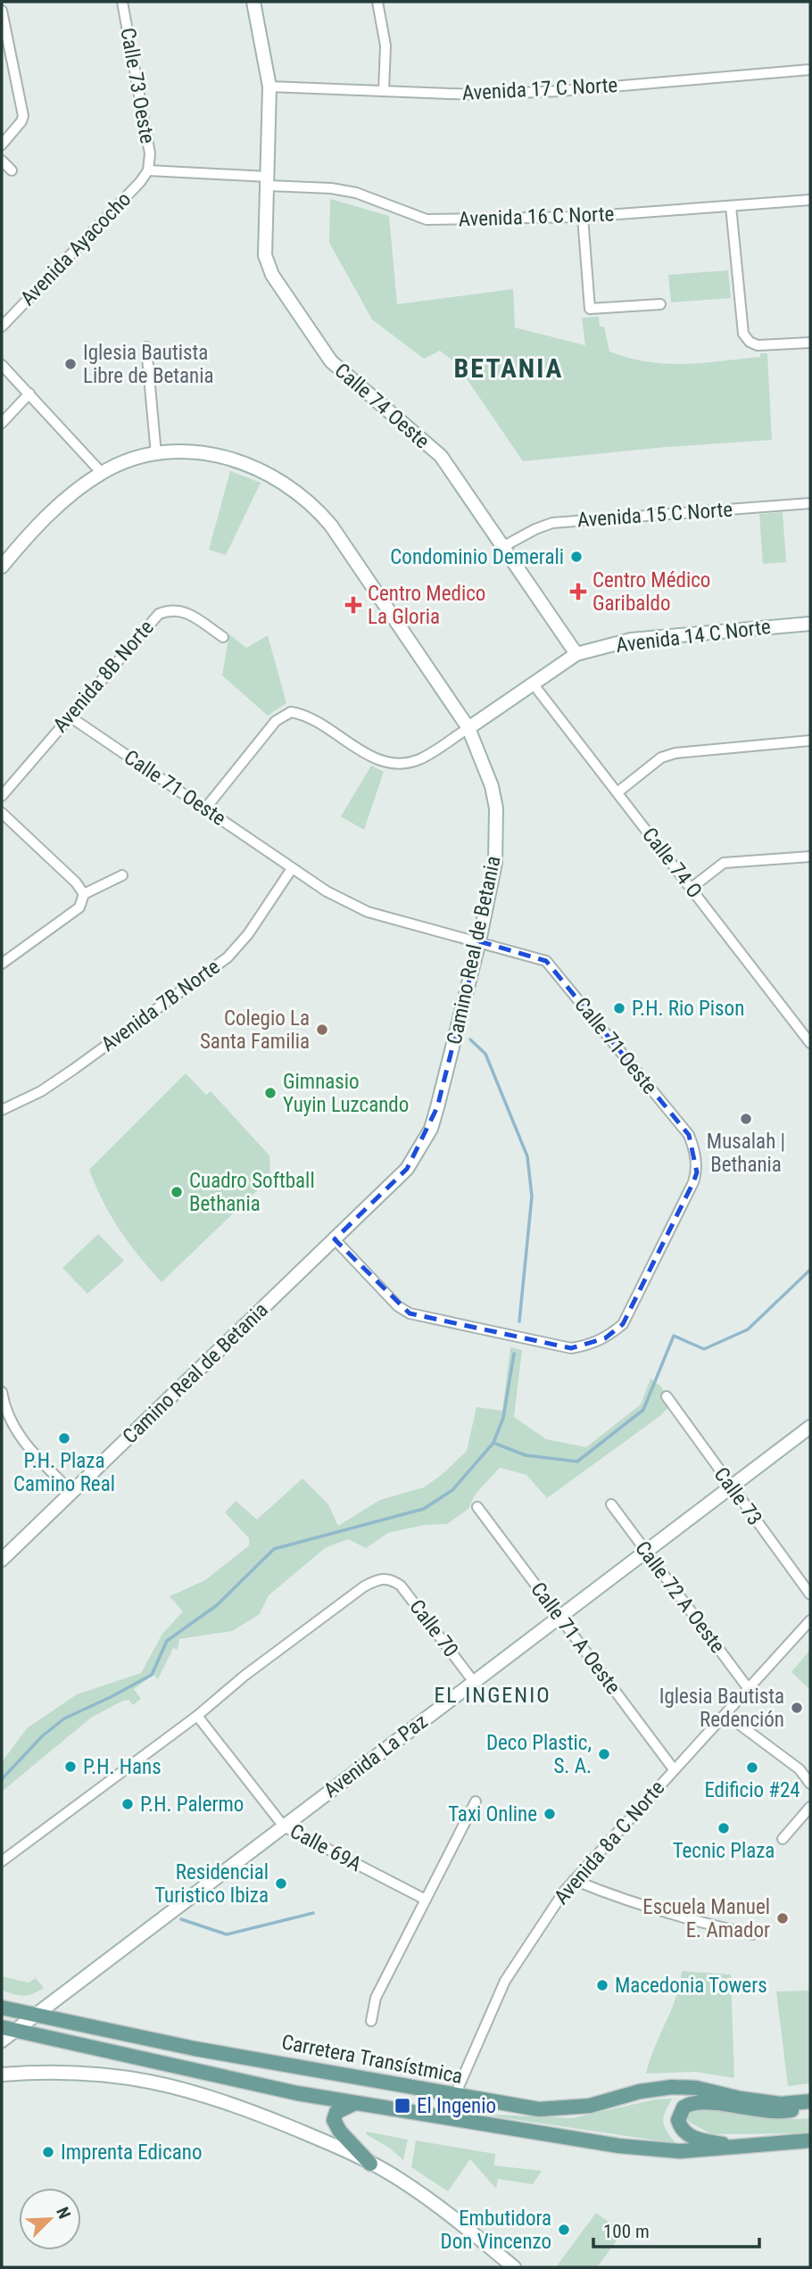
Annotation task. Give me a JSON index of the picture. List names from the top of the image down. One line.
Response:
{"streets":{"main road":["Carretera Transístmica"],"street":["Calle 73 Oeste","Avenida 17 C Norte","Avenida 16 C Norte","Avenida Ayacocho","Calle 74 Oeste","Avenida 15 C Norte","Avenida 14 C Norte","Avenida 8B Norte","Calle 71 Oeste","Calle 74 O","Camino Real de Betania","Avenida 7B Norte","Calle 73","Calle 72 A Oeste","Calle 70","Calle 71 A Oeste","Avenida La Paz","Avenida 8a C Norte","Calle 69A"]},"crossings":[["Calle 73 Oeste","Avenida 16 C Norte"],["Calle 73 Oeste","Avenida Ayacocho"],["Avenida 17 C Norte","Calle 74 Oeste"],["Avenida 16 C Norte","Avenida Ayacocho"],["Avenida 16 C Norte","Calle 74 Oeste"],["Calle 74 Oeste","Avenida 15 C Norte"],["Calle 74 Oeste","Avenida 14 C Norte"],["Avenida 8B Norte","Calle 71 Oeste"],["Calle 71 Oeste","Camino Real de Betania"],["Calle 71 Oeste","Avenida 7B Norte"],["Calle 73","Avenida La Paz"],["Calle 72 A Oeste","Avenida La Paz"],["Calle 72 A Oeste","Avenida 8a C Norte"],["Calle 70","Avenida La Paz"],["Calle 70","Calle 69A"],["Calle 71 A Oeste","Avenida La Paz"],["Calle 71 A Oeste","Avenida 8a C Norte"],["Avenida La Paz","Calle 69A"],["Avenida La Paz","Carretera Transístmica"],["Avenida 8a C Norte","Carretera Transístmica"]],"districts":["BETANIA","EL INGENIO"],"places":{"other":["Iglesia Bautista Libre de Betania","Condominio Demerali","P.H. Rio Pison","Colegio La Santa Familia","Gimnasio Yuyin Luzcando","Musalah | Bethania","Cuadro Softball Bethania","P.H. Plaza Camino Real","Iglesia Bautista Redención","Deco Plastic, S. A.","P.H. Hans","Edificio #24","P.H. Palermo","Taxi Online","Tecnic Plaza","Residencial Turistico Ibiza","Escuela Manuel E. Amador","Macedonia Towers","Imprenta Edicano","Embutidora Don Vincenzo"],"health":["Centro Médico Garibaldo","Centro Medico La Gloria"],"transit":["El Ingenio"]},"scale_bar":"100 m","north":"top right"}
